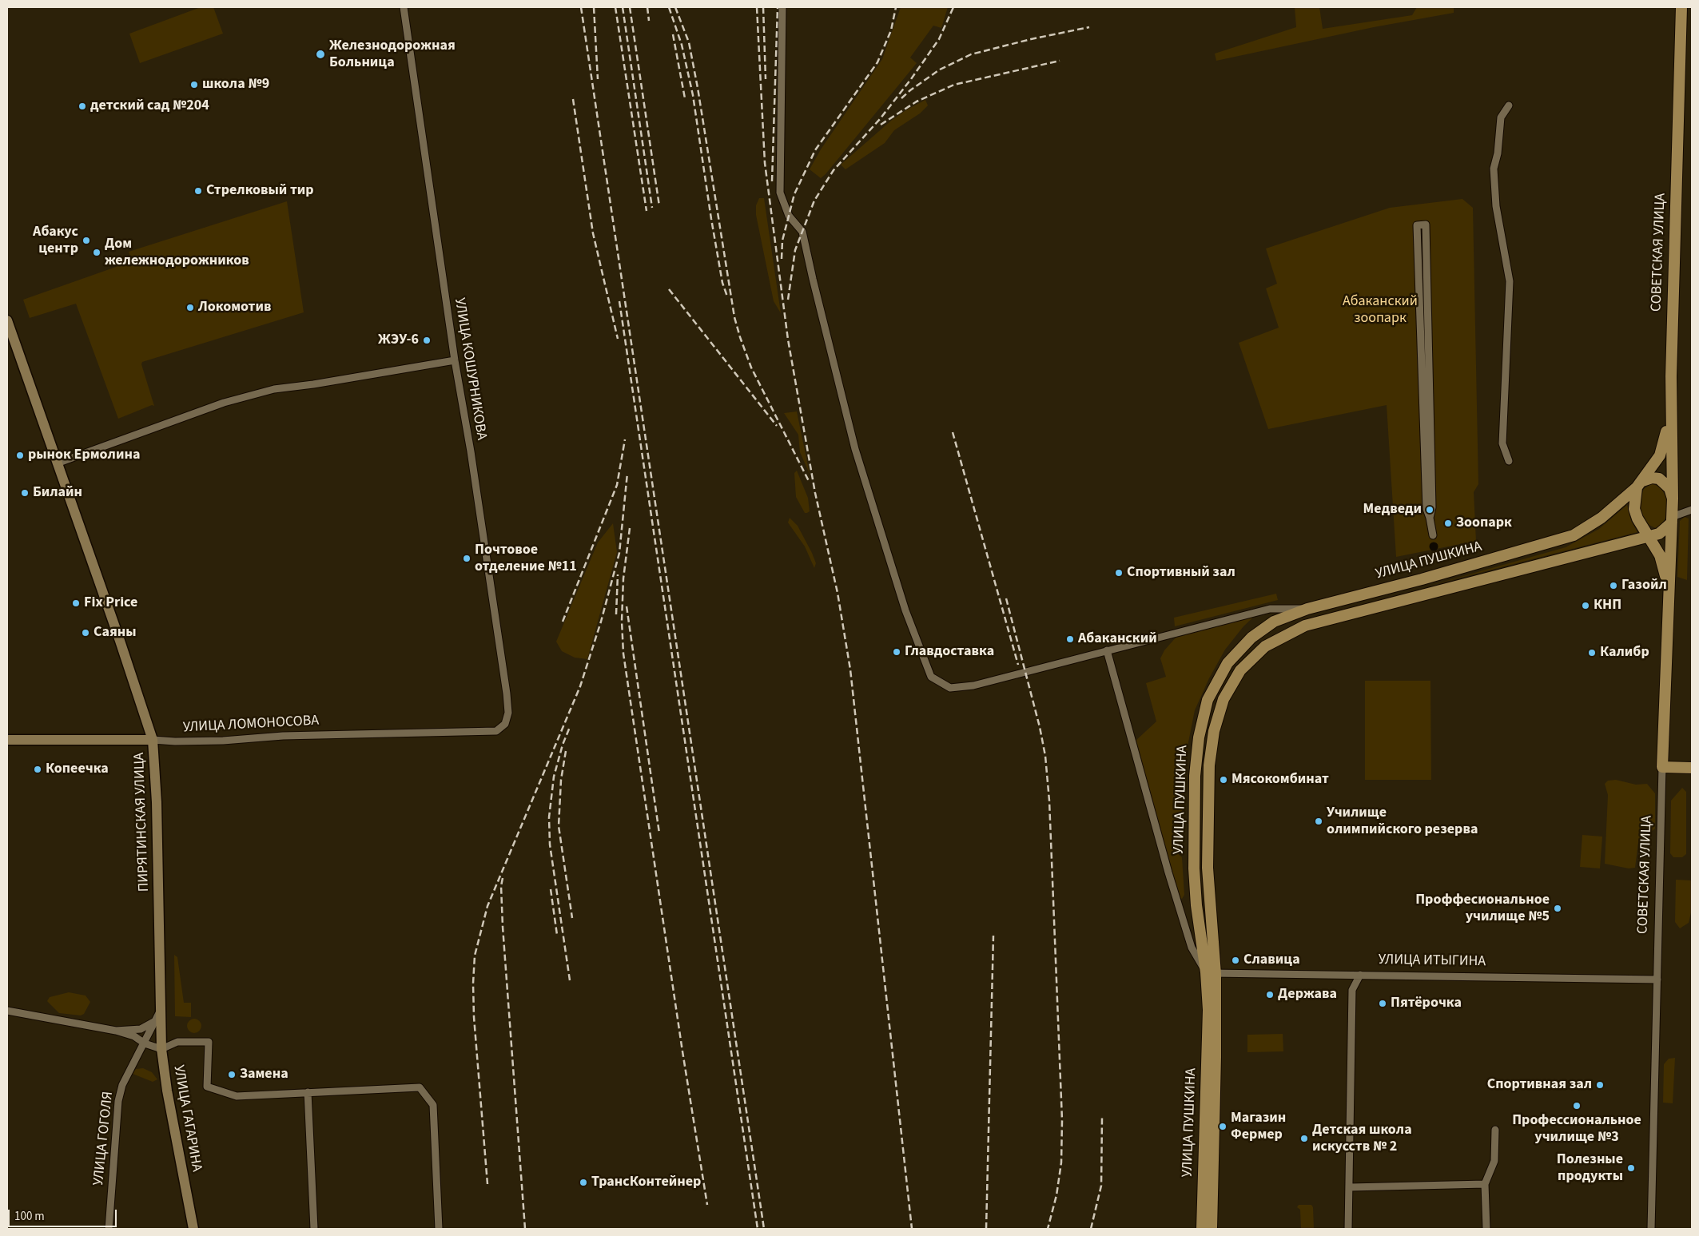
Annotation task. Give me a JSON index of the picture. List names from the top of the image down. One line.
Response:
{"streets":{"main road":["СОВЕТСКАЯ УЛИЦА","УЛИЦА ПУШКИНА"],"street":["УЛИЦА КОШУРНИКОВА","УЛИЦА ЛОМОНОСОВА","ПИРЯТИНСКАЯ УЛИЦА","УЛИЦА ИТЫГИНА","УЛИЦА ГАГАРИНА","УЛИЦА ГОГОЛЯ"]},"crossings":[["СОВЕТСКАЯ УЛИЦА","УЛИЦА ПУШКИНА"],["СОВЕТСКАЯ УЛИЦА","УЛИЦА ИТЫГИНА"],["УЛИЦА КОШУРНИКОВА","УЛИЦА ЛОМОНОСОВА"],["УЛИЦА ПУШКИНА","УЛИЦА ИТЫГИНА"],["УЛИЦА ЛОМОНОСОВА","ПИРЯТИНСКАЯ УЛИЦА"],["ПИРЯТИНСКАЯ УЛИЦА","УЛИЦА ГАГАРИНА"],["ПИРЯТИНСКАЯ УЛИЦА","УЛИЦА ГОГОЛЯ"],["УЛИЦА ГАГАРИНА","УЛИЦА ГОГОЛЯ"]],"parks":["Абаканский зоопарк"],"places":["Железнодорожная Больница","школа №9","детский сад №204","Стрелковый тир","Абакус центр","Дом жележнодорожников","Локомотив","ЖЭУ-6","рынок Ермолина","Билайн","Медведи","Зоопарк","Почтовое отделение №11","Спортивный зал","Газойл","Fix Price","КНП","Саяны","Абаканский","Главдоставка","Калибр","Копеечка","Мясокомбинат","Училище олимпийского резерва","Проффесиональное училище №5","Славица","Держава","Пятёрочка","Замена","Спортивная зал","Профессиональное училище №3","Магазин Фермер","Детская школа искусств № 2","Полезные продукты","ТрансКонтейнер"],"scale_bar":"100 m"}
